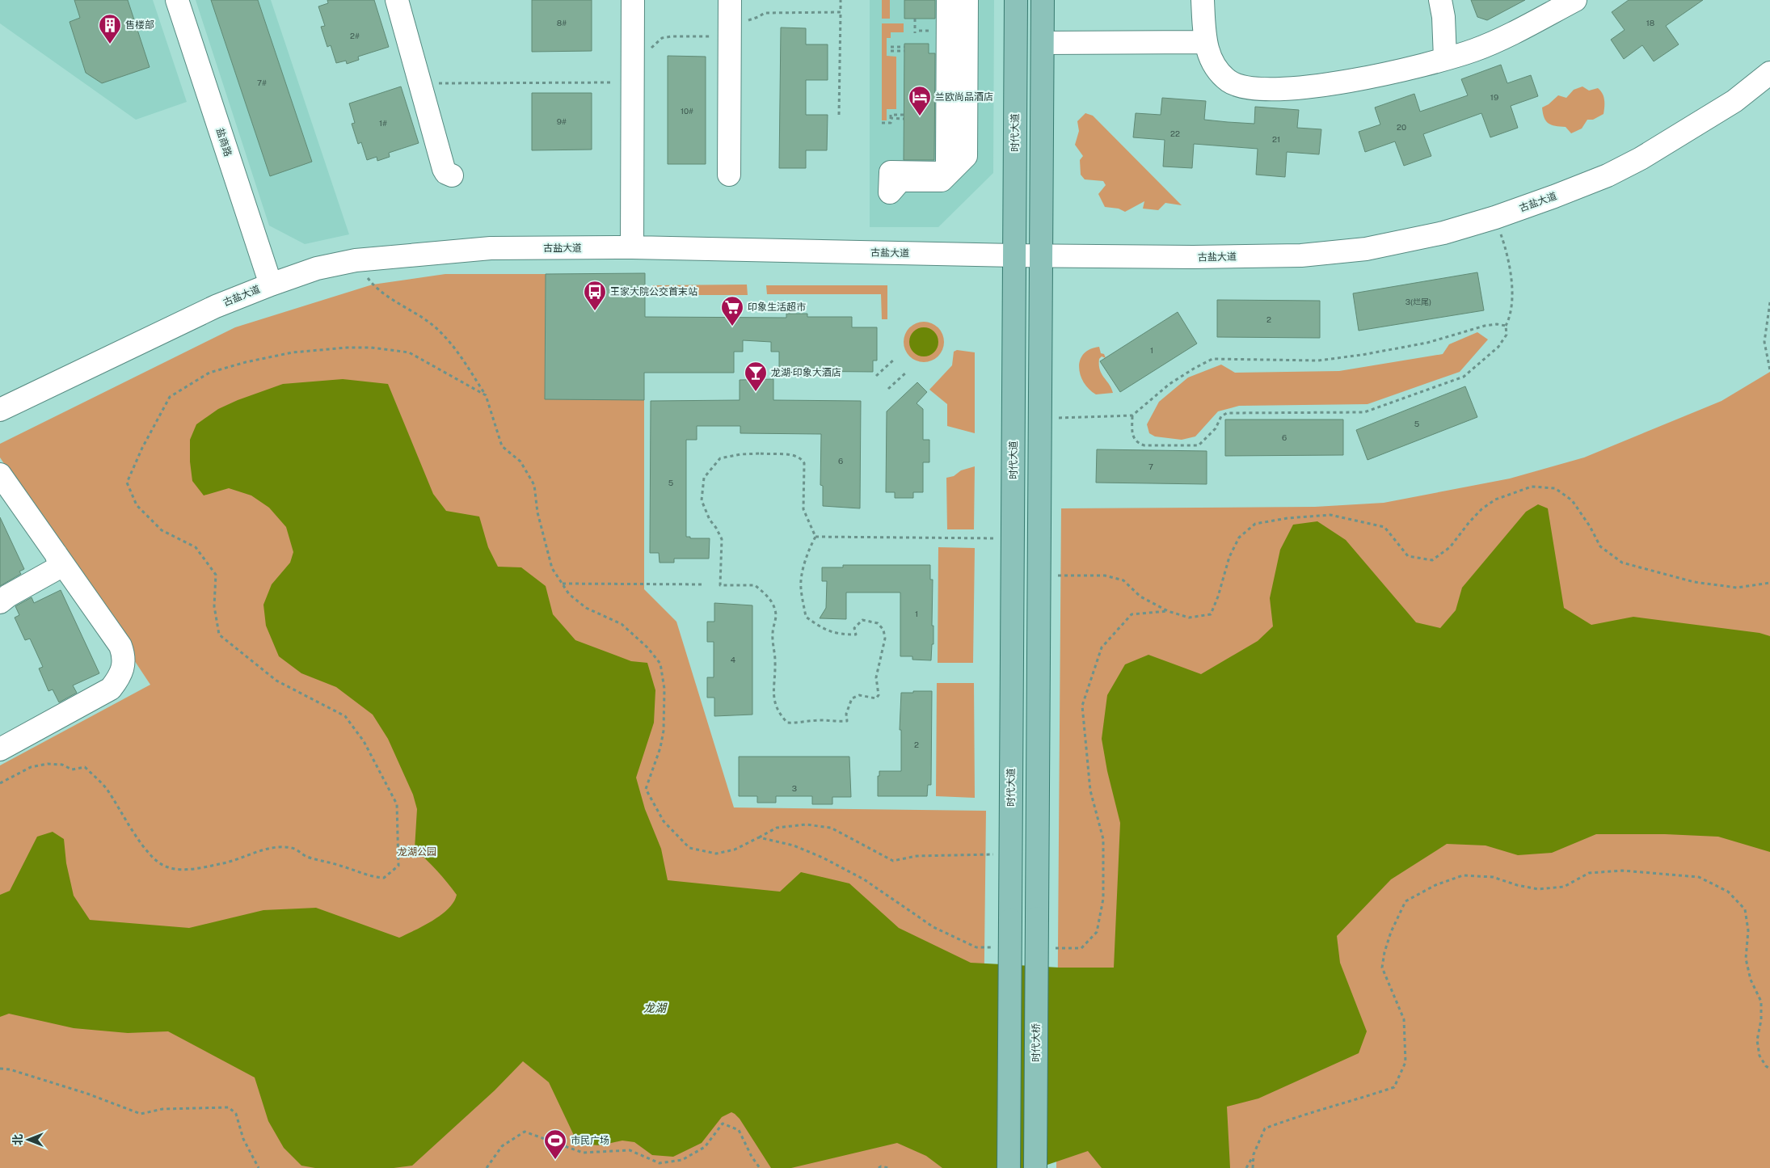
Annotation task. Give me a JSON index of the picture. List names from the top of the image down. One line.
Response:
{"streets":{"main road":["时代大道","时代大桥"],"street":["盐商路","古盐大道"]},"crossings":[["时代大道","古盐大道"],["盐商路","古盐大道"]],"water":["龙湖"],"parks":["龙湖公园"],"places":{"building":["售楼部"],"hotel":["兰欧尚品酒店"],"bus stop":["王家大院公交首末站"],"supermarket":["印象生活超市"],"bar":["龙湖·印象大酒店"],"sports":["市民广场"]},"house_numbers":["8#","18","2#","7#","19","10#","9#","1#","20","22","21","3(烂尾)","2","1","5","6","6","7","5","1","4","2","3"],"north":"left"}
